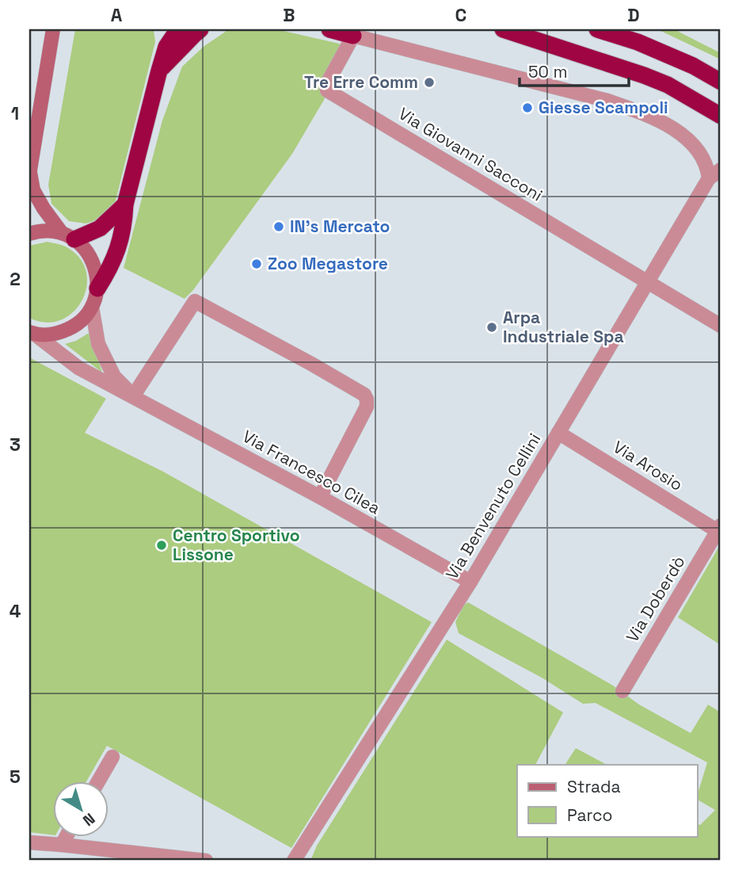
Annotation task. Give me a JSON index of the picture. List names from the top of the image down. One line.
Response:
{"streets":{"street":["Via Giovanni Sacconi","Via Arosio","Via Francesco Cilea","Via Benvenuto Cellini","Via Doberdò"]},"crossings":[["Via Giovanni Sacconi","Via Benvenuto Cellini"],["Via Arosio","Via Benvenuto Cellini"],["Via Arosio","Via Doberdò"],["Via Francesco Cilea","Via Benvenuto Cellini"]],"places":["Tre Erre Comm","Giesse Scampoli","IN's Mercato","Zoo Megastore","Arpa Industriale Spa","Centro Sportivo Lissone"],"legend":["Strada","Parco"],"scale_bar":"50 m","north":"bottom right","grid":{"columns":["A","B","C","D"],"rows":["1","2","3","4","5"]}}
